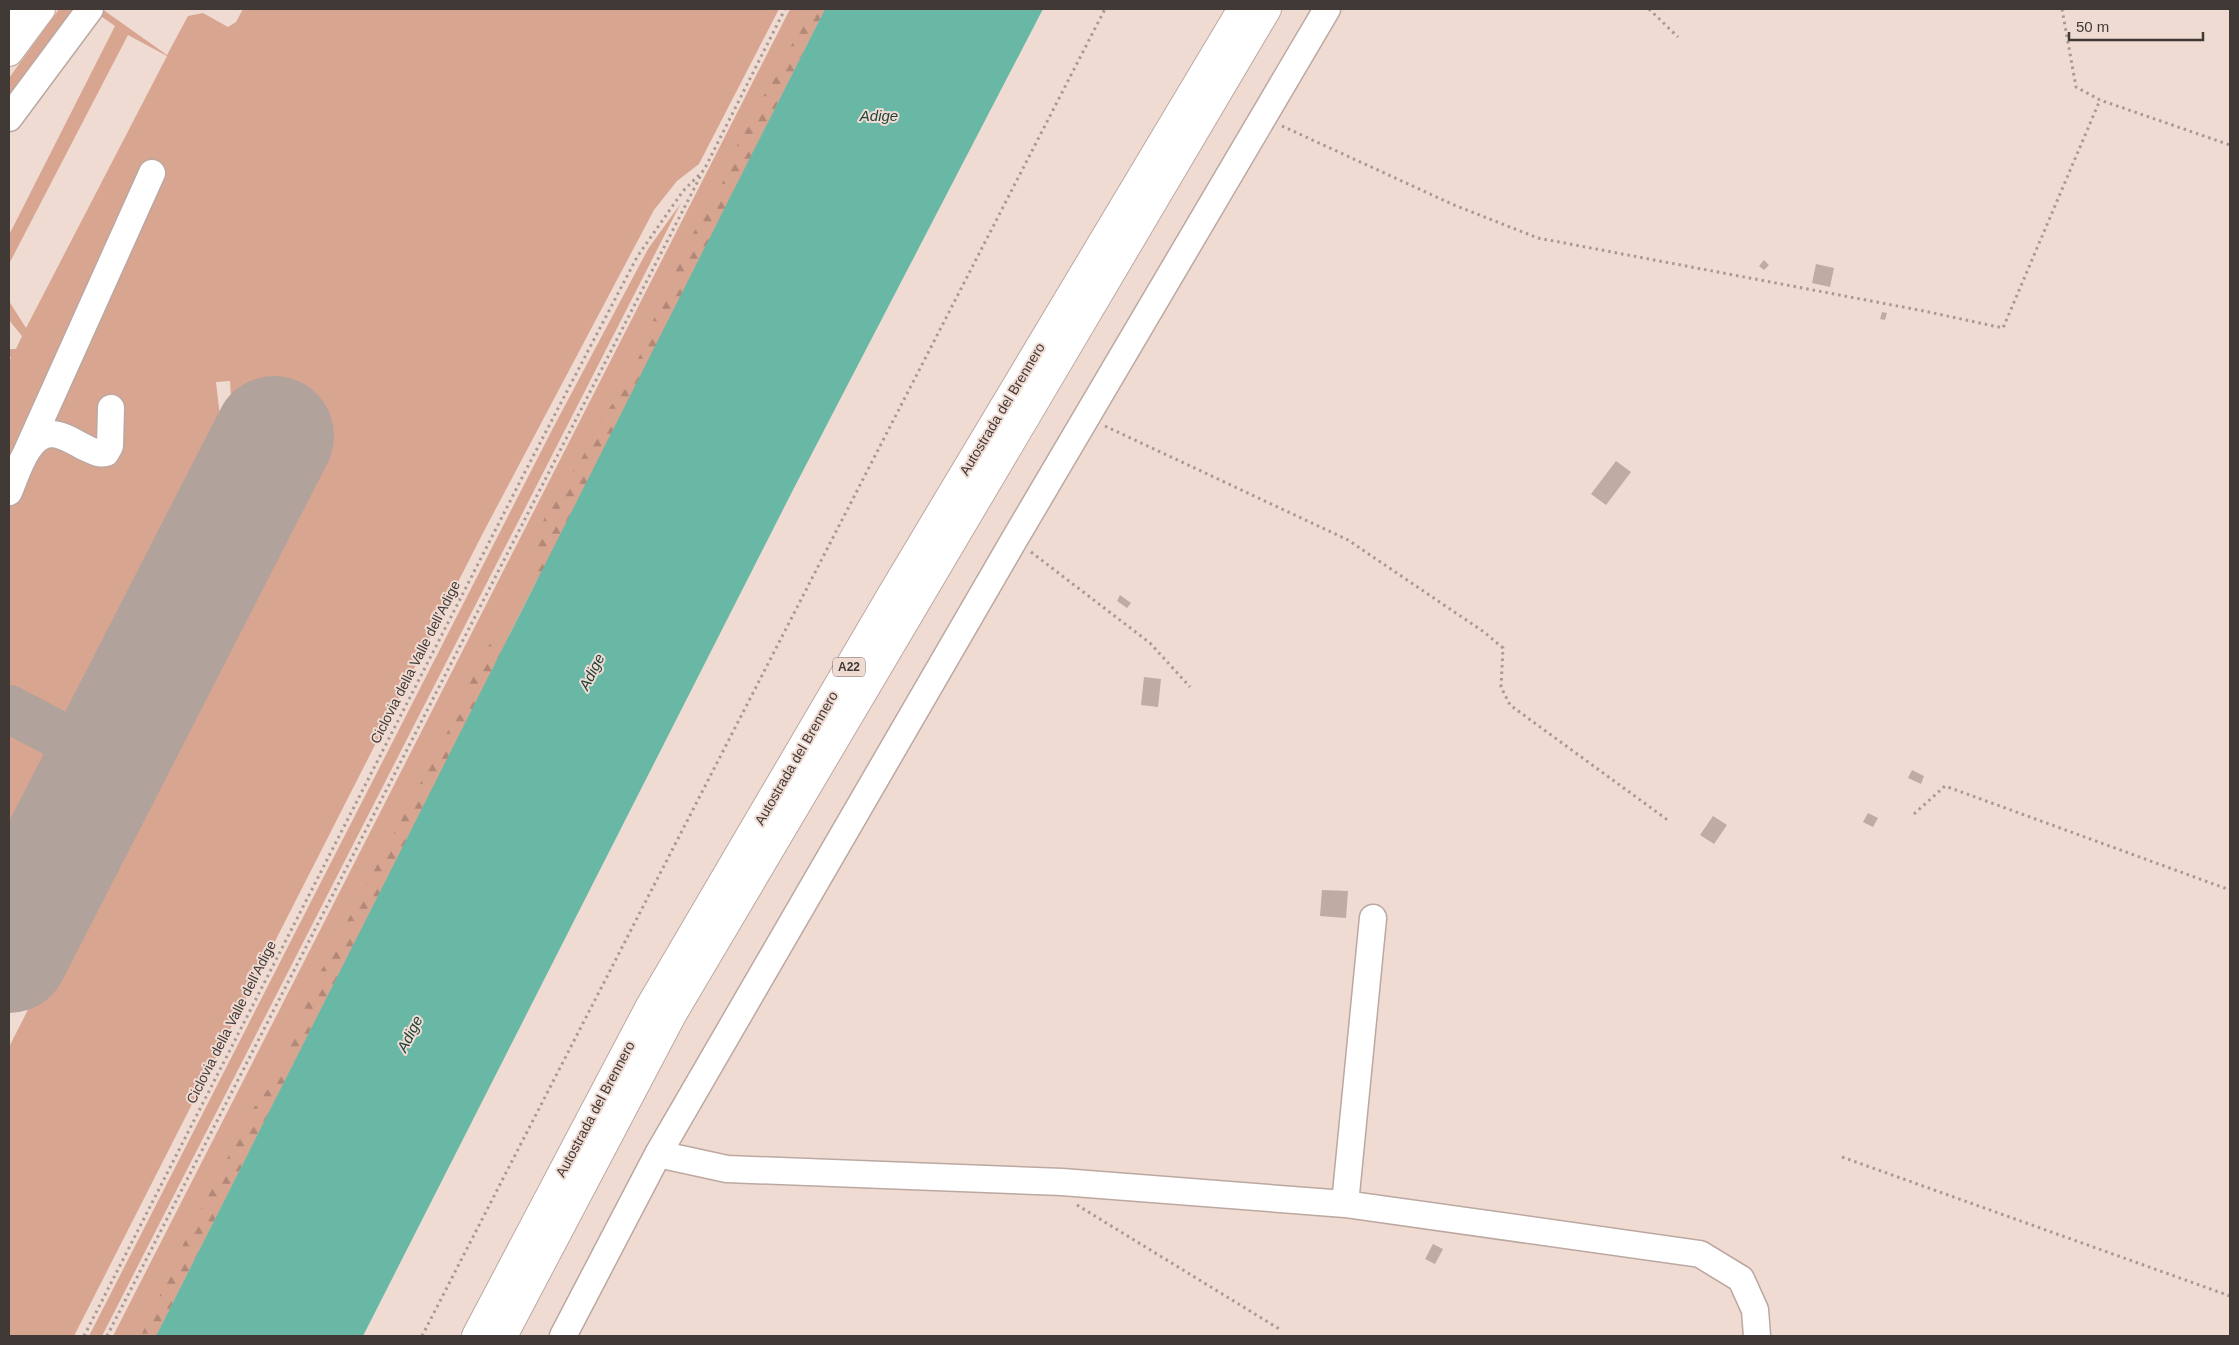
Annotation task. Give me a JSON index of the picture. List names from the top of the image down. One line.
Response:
{"streets":{"highway":["Autostrada del Brennero","A22"],"path":["Ciclovia della Valle dell'Adige"]},"water":["Adige"],"scale_bar":"50 m"}
